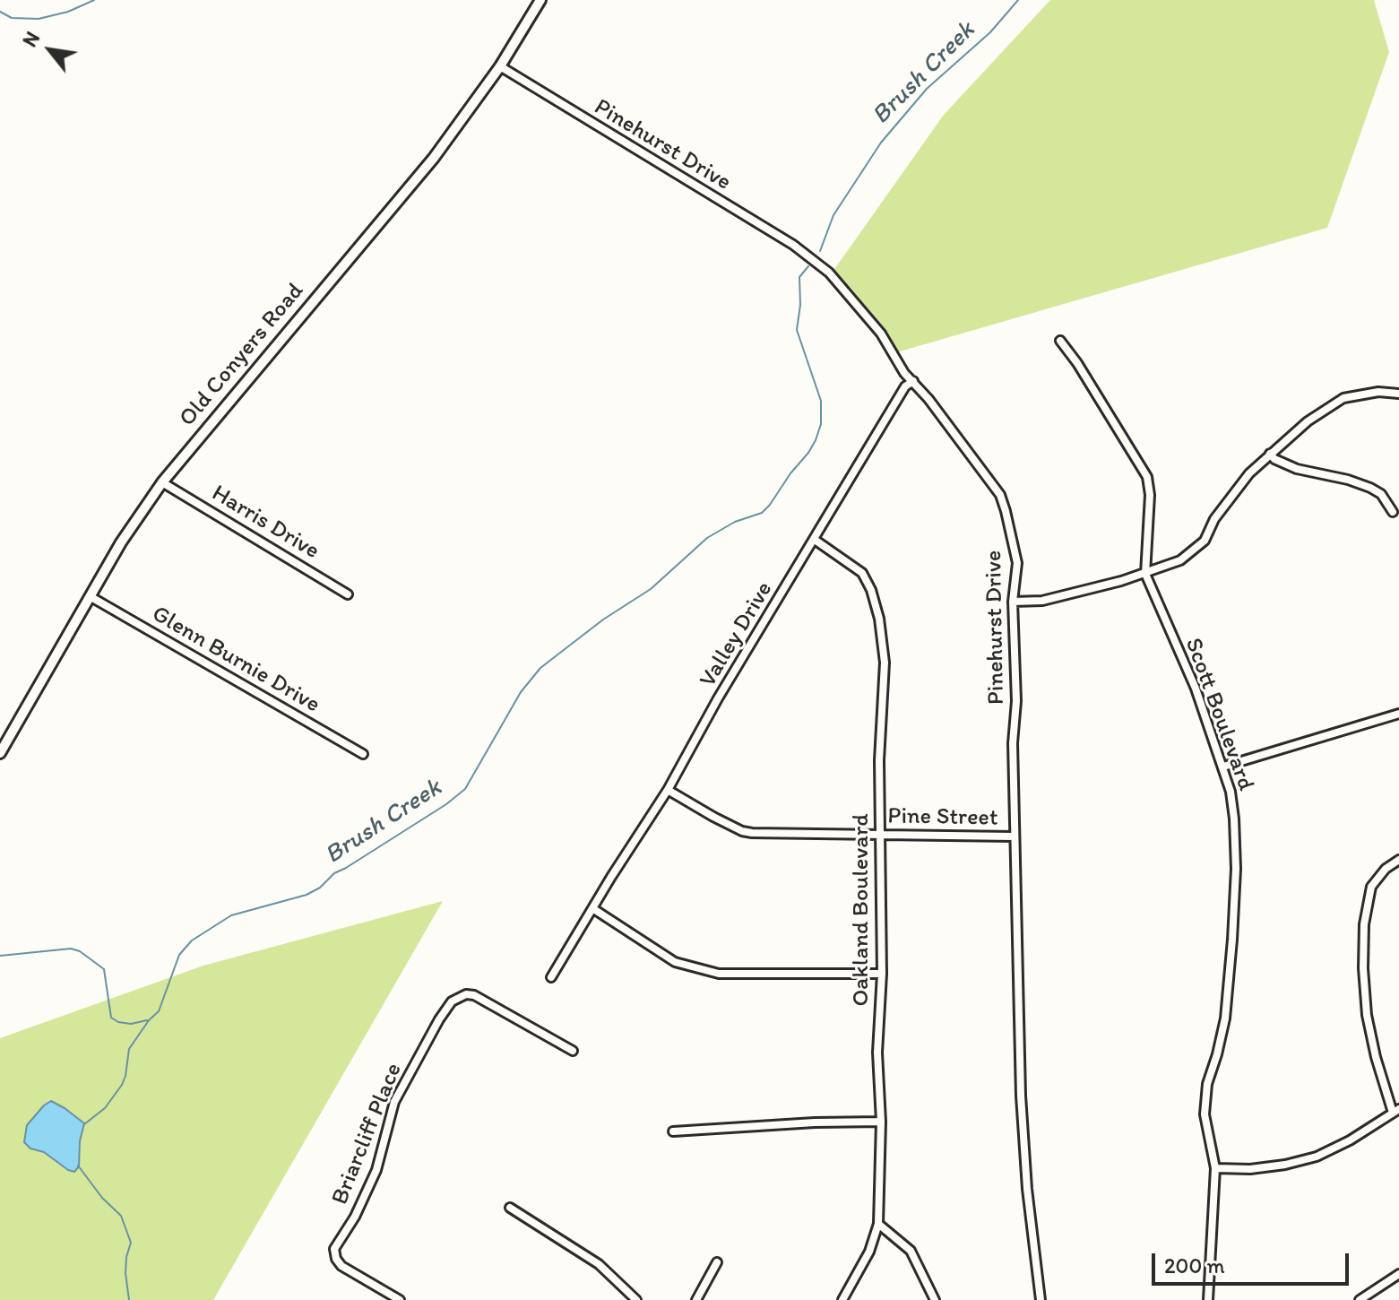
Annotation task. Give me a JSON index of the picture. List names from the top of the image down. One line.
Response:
{"streets":{"street":["Pinehurst Drive","Old Conyers Road","Harris Drive","Valley Drive","Glenn Burnie Drive","Scott Boulevard","Pine Street","Oakland Boulevard","Briarcliff Place"]},"crossings":[["Pinehurst Drive","Old Conyers Road"],["Pinehurst Drive","Valley Drive"],["Pinehurst Drive","Pine Street"],["Old Conyers Road","Harris Drive"],["Old Conyers Road","Glenn Burnie Drive"],["Valley Drive","Pine Street"],["Valley Drive","Oakland Boulevard"],["Pine Street","Oakland Boulevard"]],"water":["Brush Creek"],"scale_bar":"200 m","north":"top left"}
